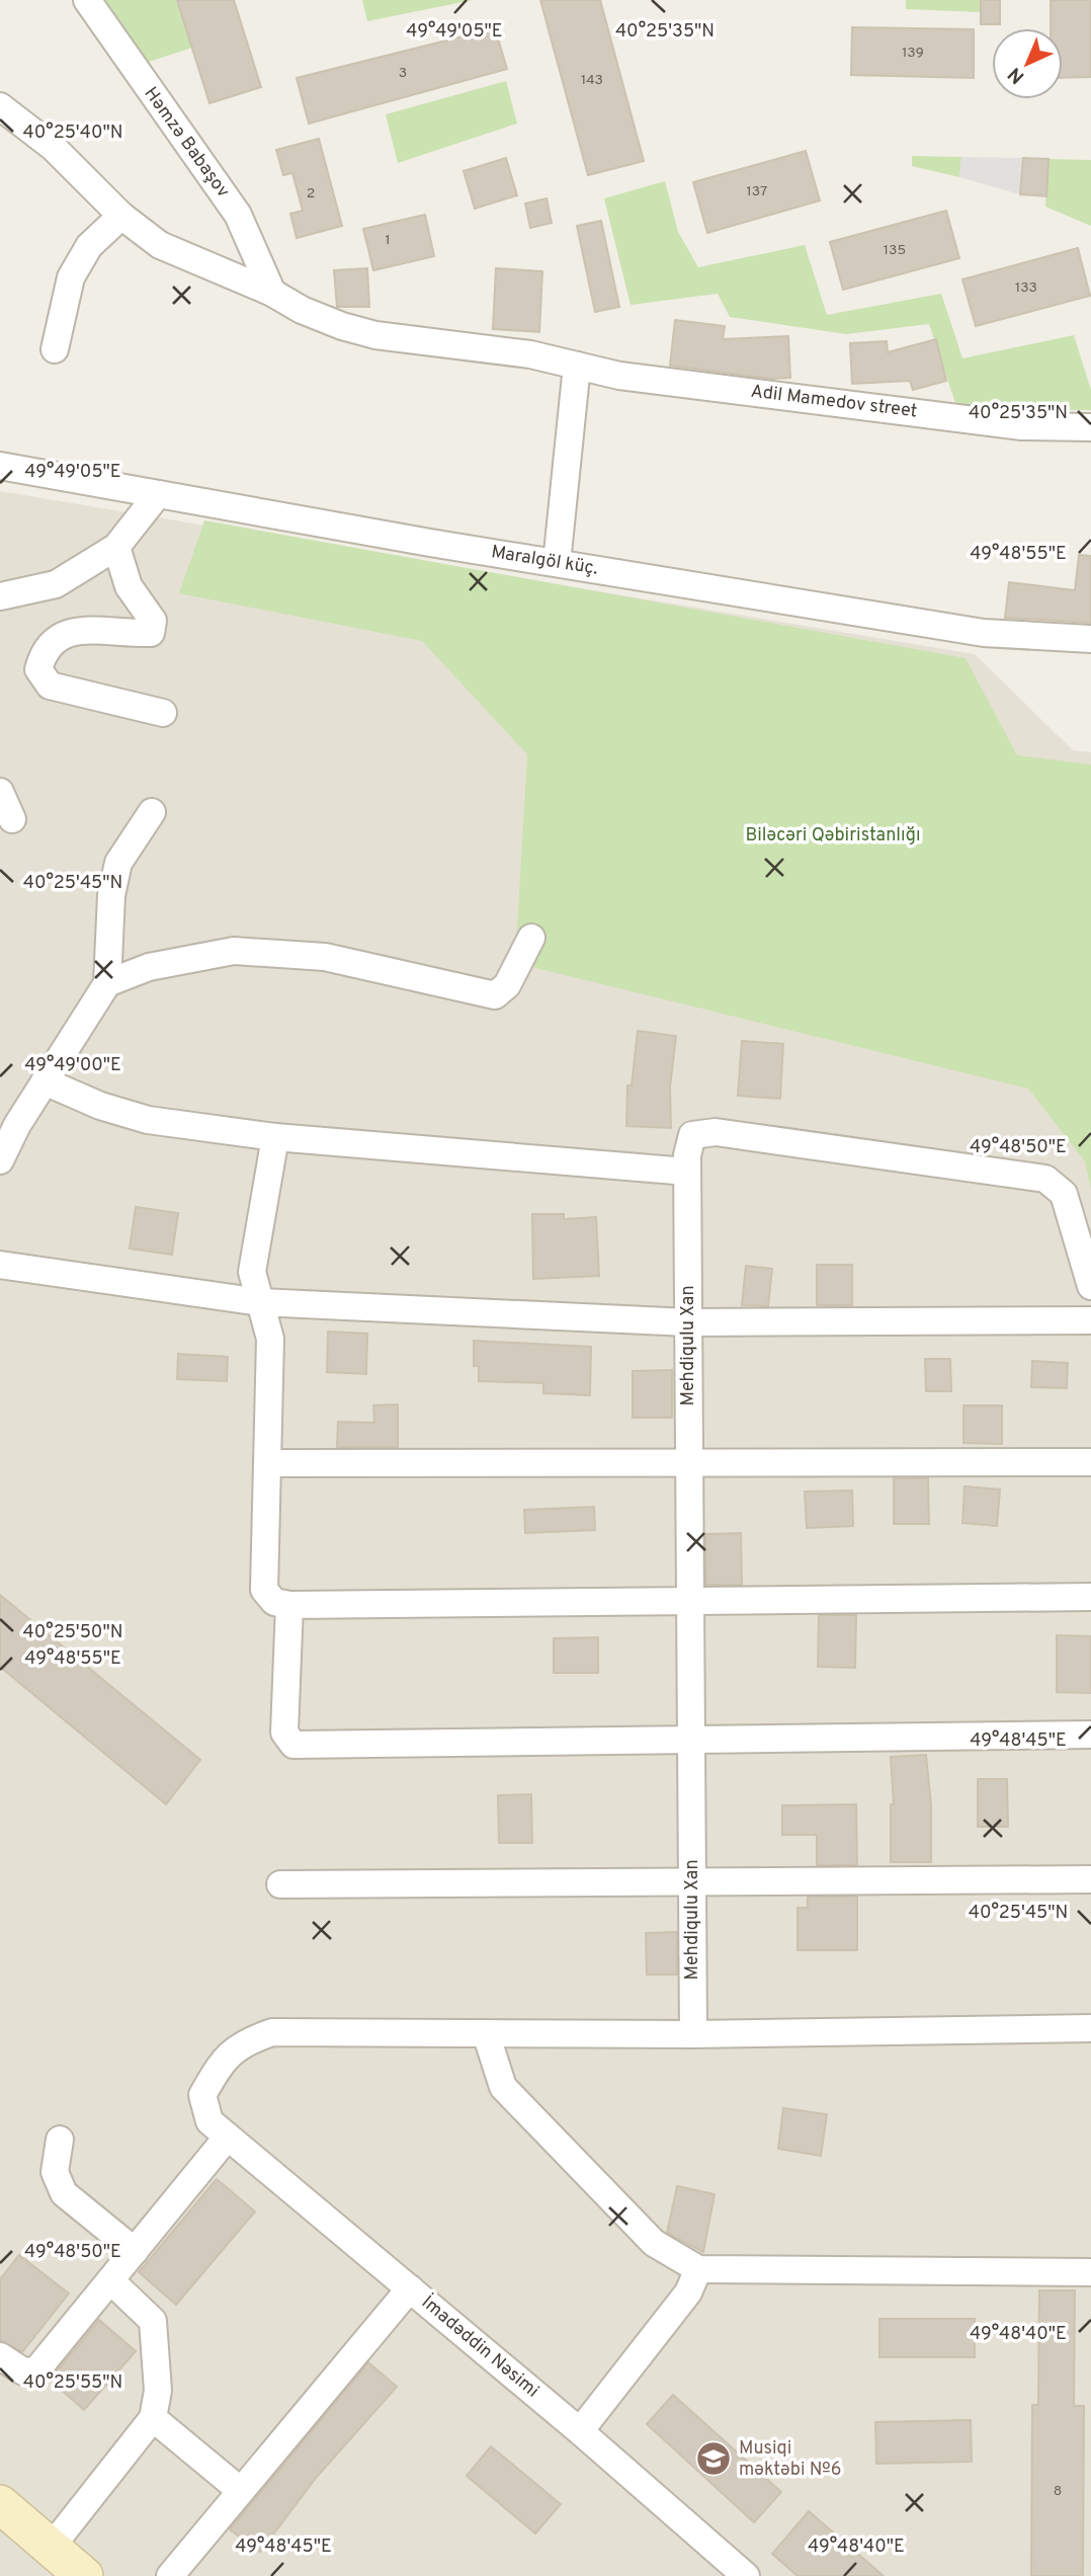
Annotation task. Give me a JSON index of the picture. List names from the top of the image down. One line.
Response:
{"streets":{"street":["Həmzə Babaşov","Adil Mamedov street","Maralgöl küç.","Mehdiqulu Xan","İmadəddin Nəsimi"]},"parks":["Biləcəri Qəbiristanlığı"],"places":{"school or university":["Musiqi məktəbi №6"]},"house_numbers":["139","3","143","137","2","1","135","133","8"],"north":"bottom left","coordinates":["40°25'35\"N","49°49'05\"E","40°25'40\"N","49°48'55\"E","40°25'45\"N","49°49'00\"E","49°48'50\"E","40°25'50\"N","49°48'45\"E","49°48'40\"E","40°25'55\"N"]}
